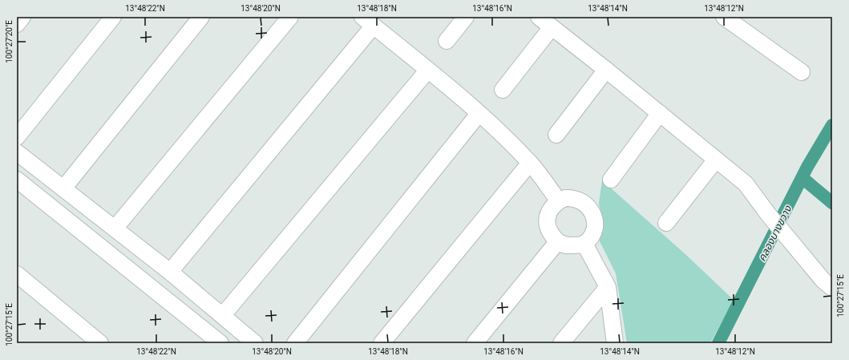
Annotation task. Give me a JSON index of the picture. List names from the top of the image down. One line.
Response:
{"water":["คลองบางขวาง"],"coordinates":["13°48'22\"N","13°48'20\"N","13°48'18\"N","13°48'16\"N","13°48'14\"N","13°48'12\"N","100°27'20\"E","100°27'15\"E"]}
